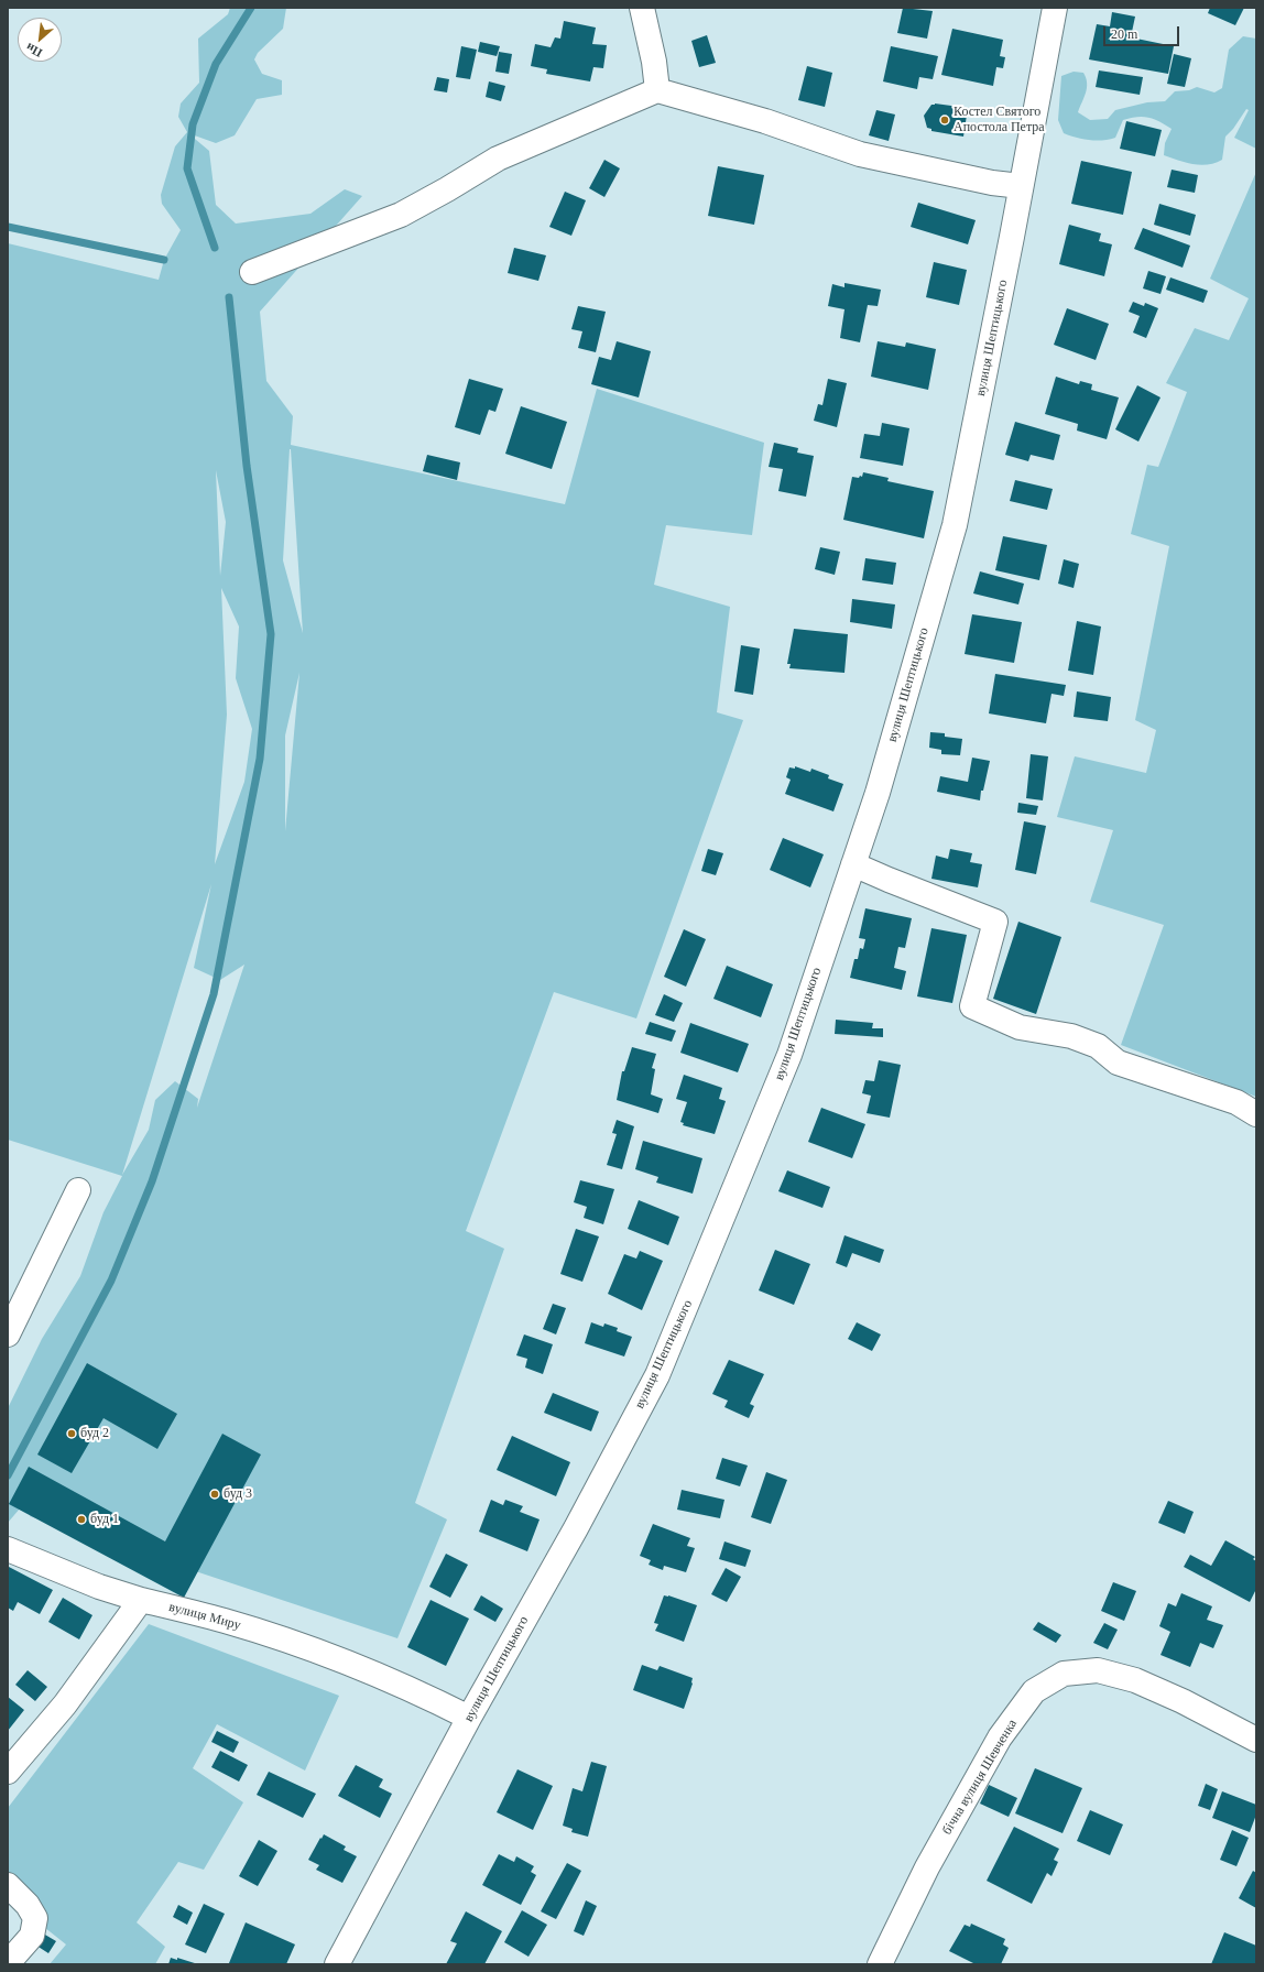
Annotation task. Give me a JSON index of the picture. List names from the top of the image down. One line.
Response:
{"streets":{"street":["вулиця Шептицького","вулиця Миру","бічна вулиця Шевченка"]},"crossings":[["вулиця Шептицького","вулиця Миру"]],"places":["Костел Святого Апостола Петра","буд 2","буд 3","буд 1"],"scale_bar":"20 m","north":"bottom left"}
